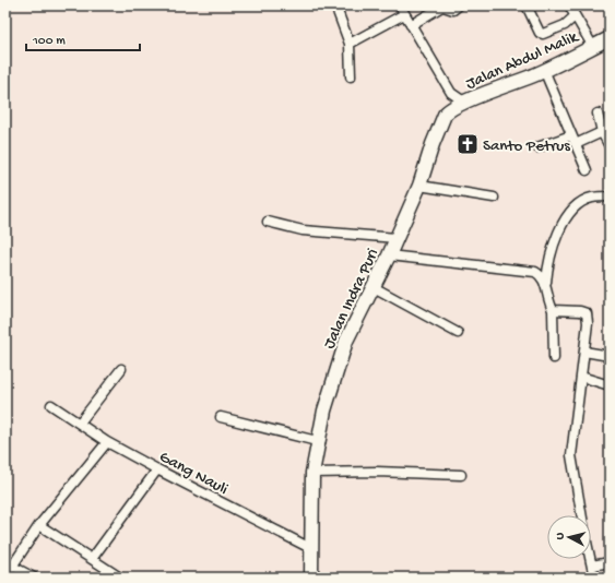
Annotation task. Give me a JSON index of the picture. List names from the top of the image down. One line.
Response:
{"streets":{"street":["Jalan Abdul Malik","Jalan Indra Puri","Gang Nauli"]},"crossings":[["Jalan Abdul Malik","Jalan Indra Puri"],["Jalan Indra Puri","Gang Nauli"]],"places":{"church":["Santo Petrus"]},"scale_bar":"100 m","north":"left"}
